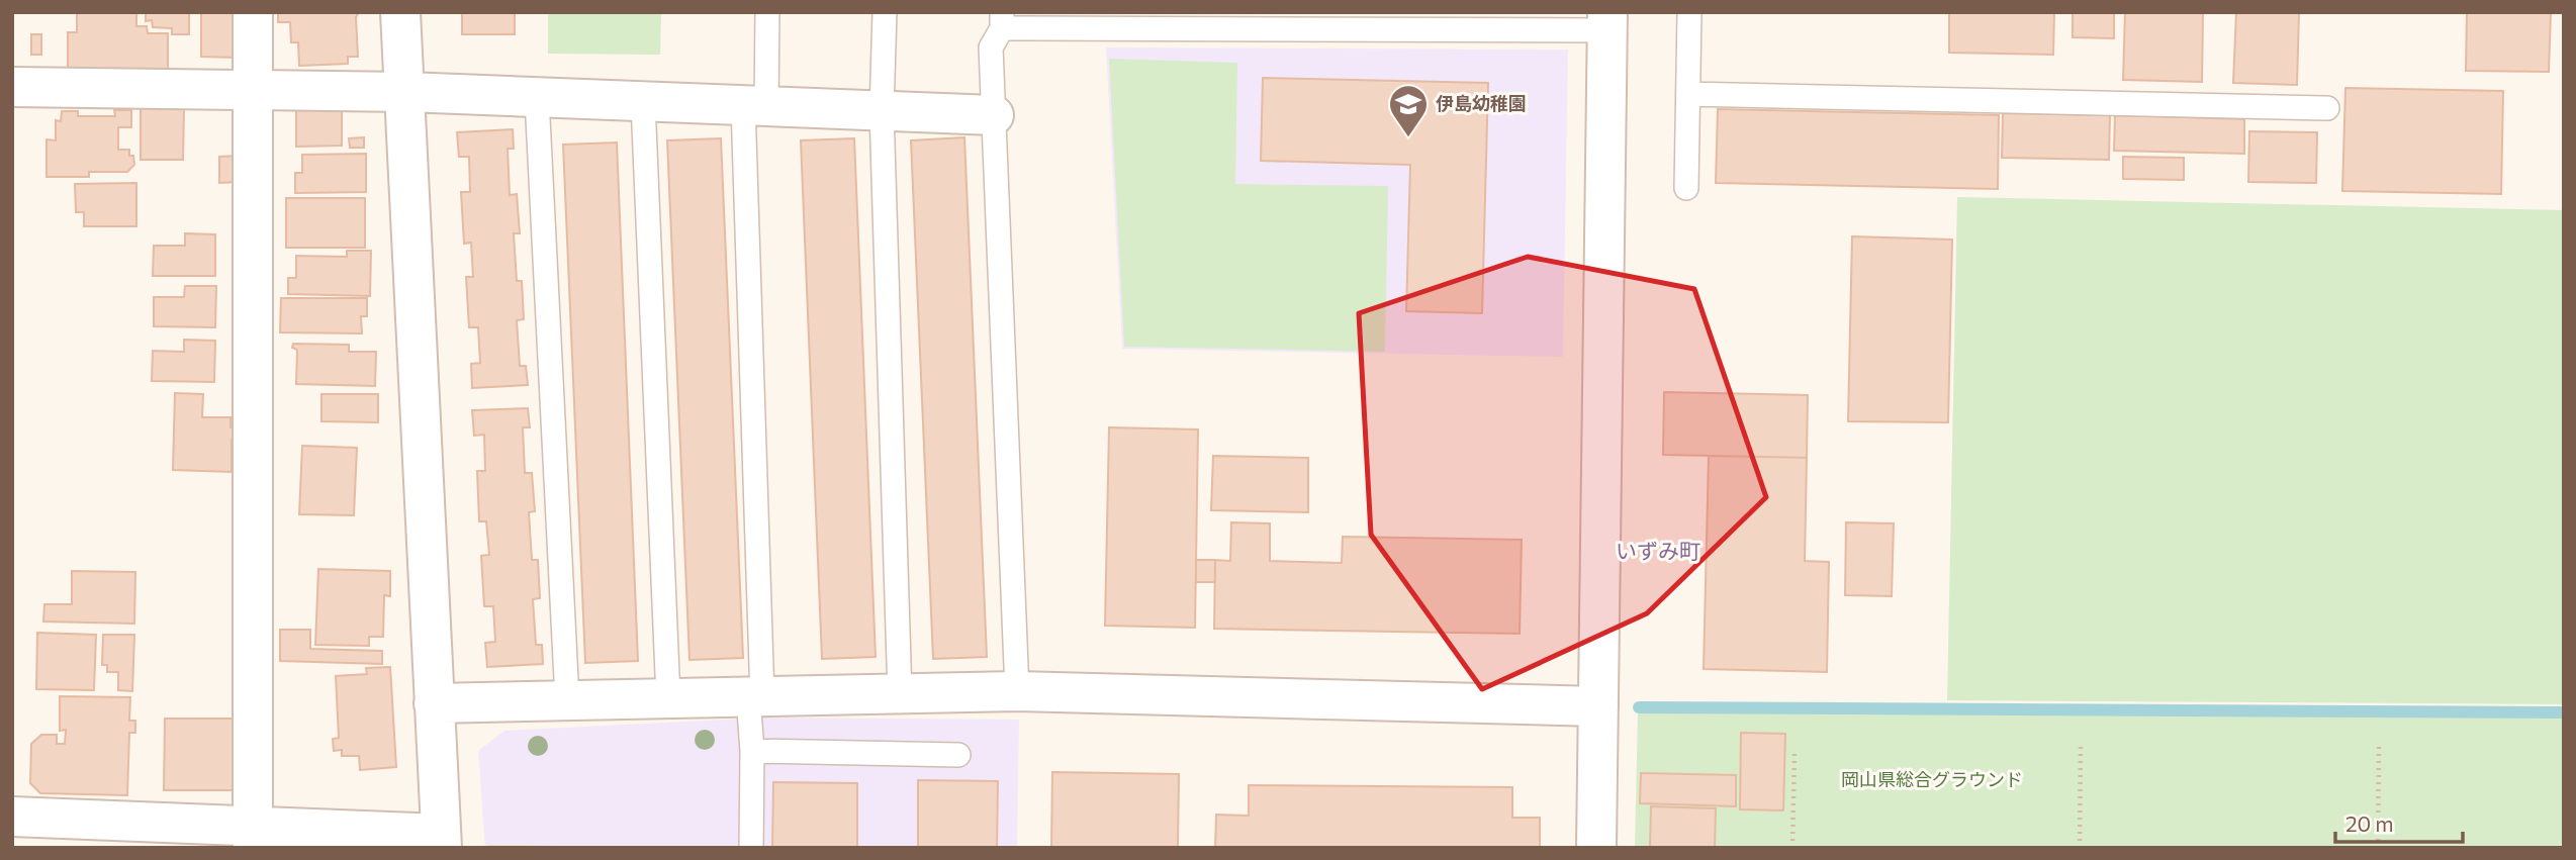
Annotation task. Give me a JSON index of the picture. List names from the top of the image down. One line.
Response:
{"districts":["いずみ町"],"parks":["岡山県総合グラウンド"],"places":{"school or university":["伊島幼稚園"]},"scale_bar":"20 m"}
